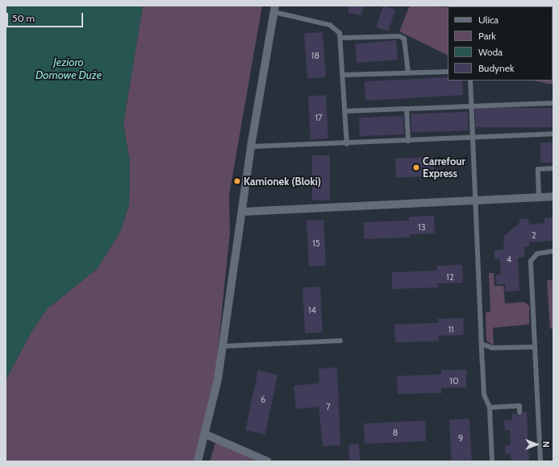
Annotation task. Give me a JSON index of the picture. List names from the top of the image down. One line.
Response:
{"water":["Jezioro Domowe Duże"],"places":["Carrefour Express","Kamionek (Bloki)"],"house_numbers":["18","17","13","2","15","4","12","14","11","10","6","7","8","9"],"legend":["Ulica","Park","Woda","Budynek"],"scale_bar":"50 m","north":"right"}
